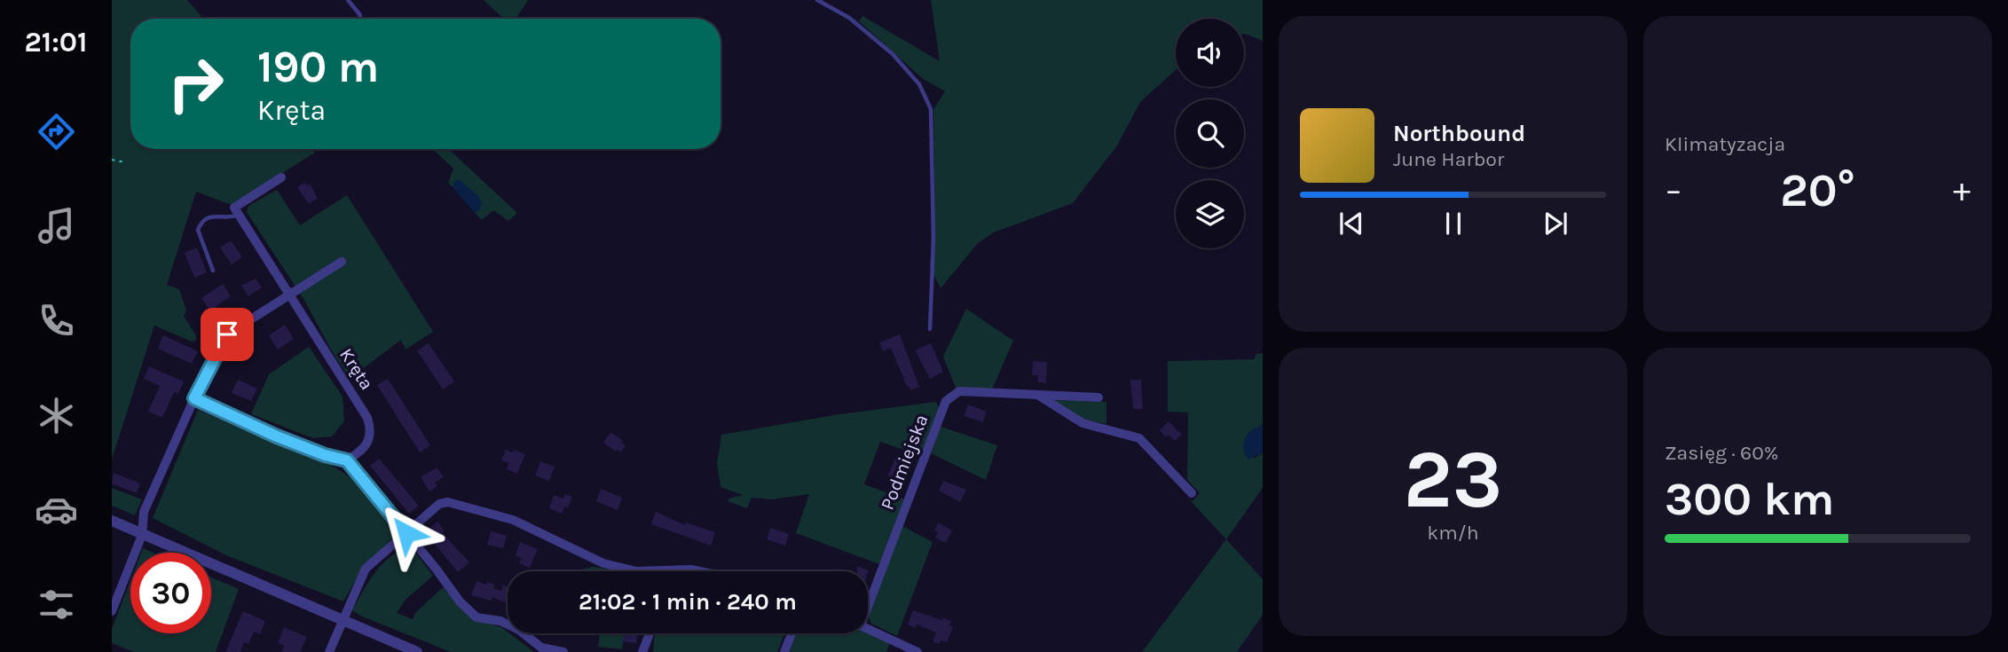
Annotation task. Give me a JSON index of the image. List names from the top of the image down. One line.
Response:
{"streets":{"street":["Kręta","Podmiejska"]},"page":{"tabs":"21:01","tile":["Klimatyzacja",["23","km/h"],["Zasięg · 60%","300 km"]],"turn":["190 m","Kręta"],"song":["Northbound","June Harbor"],"heat":["−","20°","+"],"limit":"30","trip":"21:02 · 1 min · 240 m"}}
